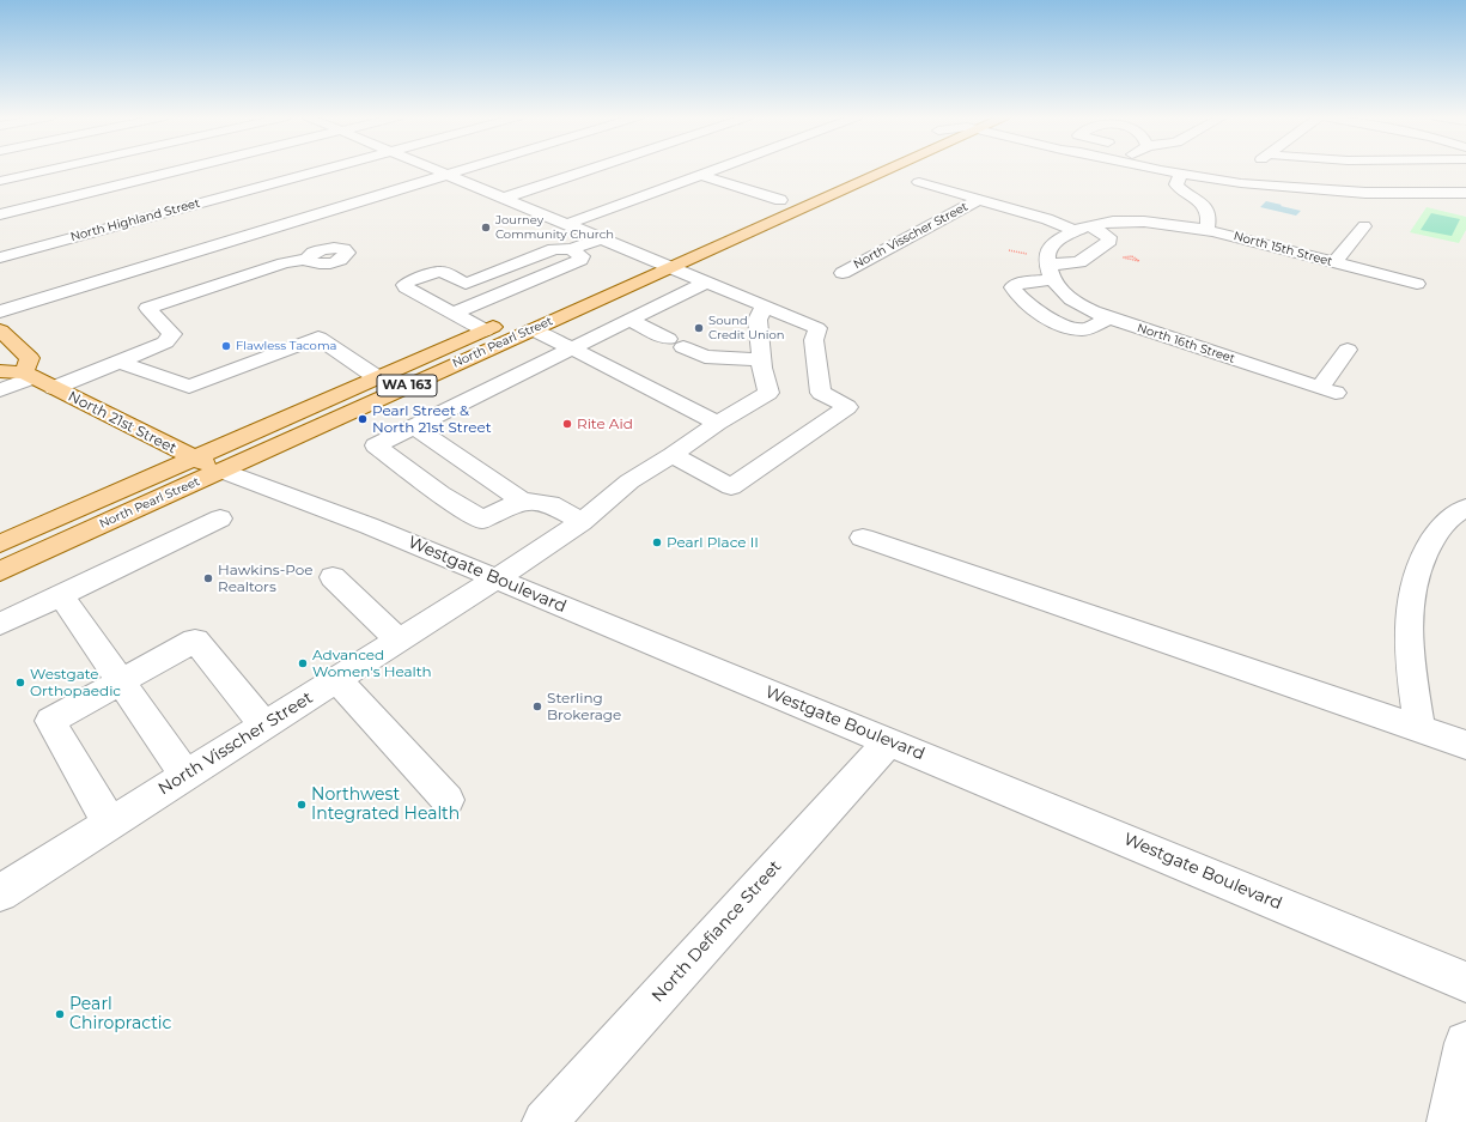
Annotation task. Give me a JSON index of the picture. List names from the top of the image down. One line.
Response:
{"streets":{"main road":["North Pearl Street","WA 163","North 21st Street"],"street":["North Highland Street","North Visscher Street","North 15th Street","North 16th Street","Westgate Boulevard","North Defiance Street"]},"crossings":[["North Visscher Street","Westgate Boulevard"],["North Pearl Street","North 21st Street"],["North Pearl Street","Westgate Boulevard"],["North 21st Street","Westgate Boulevard"],["Westgate Boulevard","North Defiance Street"]],"places":["Journey Community Church","Sound Credit Union","Flawless Tacoma","Pearl Street & North 21st Street","Rite Aid","Pearl Place II","Hawkins-Poe Realtors","Advanced Women's Health","Westgate Orthopaedic","Sterling Brokerage","Northwest Integrated Health","Pearl Chiropractic"]}
